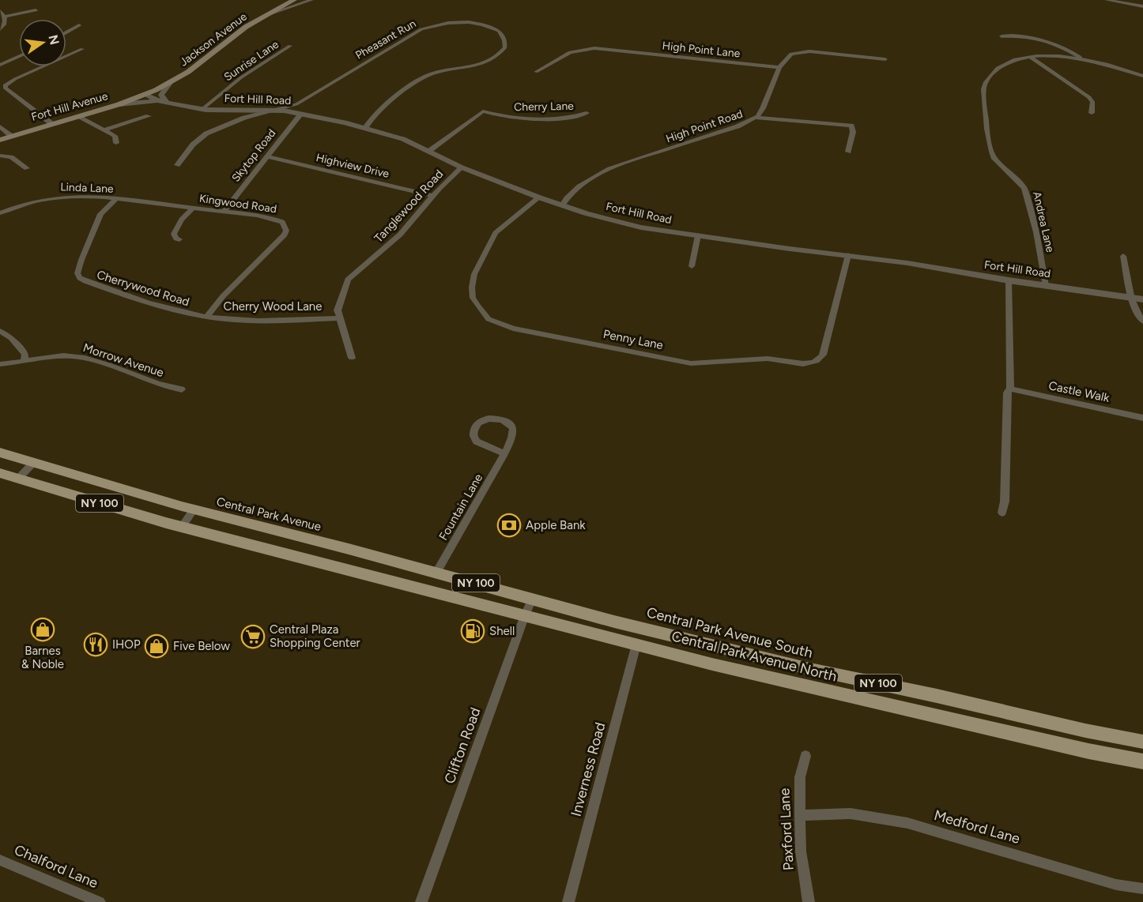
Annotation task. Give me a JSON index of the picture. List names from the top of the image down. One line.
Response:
{"streets":{"main road":["Jackson Avenue","Fort Hill Avenue","NY 100","Central Park Avenue","Central Park Avenue South","Central Park Avenue North"],"street":["Pheasant Run","High Point Lane","Sunrise Lane","Fort Hill Road","Cherry Lane","High Point Road","Skytop Road","Highview Drive","Linda Lane","Kingwood Road","Tanglewood Road","Andrea Lane","Cherrywood Road","Cherry Wood Lane","Penny Lane","Morrow Avenue","Castle Walk","Fountain Lane","Clifton Road","Inverness Road","Medford Lane","Paxford Lane","Chalford Lane"]},"crossings":[["Jackson Avenue","Fort Hill Road"],["Jackson Avenue","Fort Hill Avenue"],["Pheasant Run","Fort Hill Road"],["High Point Lane","High Point Road"],["Sunrise Lane","Fort Hill Road"],["Fort Hill Road","Fort Hill Avenue"],["Fort Hill Road","Cherry Lane"],["Fort Hill Road","High Point Road"],["Fort Hill Road","Skytop Road"],["Fort Hill Road","Tanglewood Road"],["Fort Hill Road","Andrea Lane"],["Fort Hill Road","Penny Lane"],["Skytop Road","Highview Drive"],["Skytop Road","Kingwood Road"],["Highview Drive","Tanglewood Road"],["Linda Lane","Kingwood Road"],["Linda Lane","Cherrywood Road"],["Kingwood Road","Cherrywood Road"],["Kingwood Road","Cherry Wood Lane"],["Tanglewood Road","Cherry Wood Lane"],["Cherrywood Road","Cherry Wood Lane"],["NY 100","Central Park Avenue North"],["NY 100","Clifton Road"],["Fountain Lane","Central Park Avenue"],["Central Park Avenue","Central Park Avenue South"],["Central Park Avenue","Clifton Road"],["Central Park Avenue South","Clifton Road"],["Central Park Avenue North","Clifton Road"],["Central Park Avenue North","Inverness Road"],["Medford Lane","Paxford Lane"]],"places":{"bank":["Apple Bank"],"shop":["Barnes & Noble","Five Below"],"fuel station":["Shell"],"supermarket":["Central Plaza Shopping Center"],"restaurant":["IHOP"]},"north":"right"}
